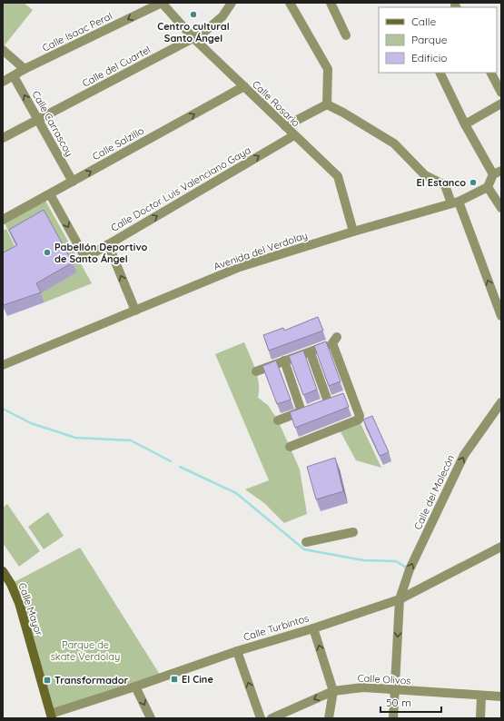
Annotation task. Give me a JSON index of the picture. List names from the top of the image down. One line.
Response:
{"streets":{"main road":["Calle Mayor"],"street":["Calle Isaac Peral","Calle del Cuartel","Calle Rosario","Calle Carrascoy","Calle Salzillo","Calle Doctor Luis Valenciano Gaya","Avenida del Verdolay","Calle del Malecón","Calle Turbintos","Calle Olivos"]},"crossings":[["Calle Isaac Peral","Calle Rosario"],["Calle Isaac Peral","Calle Carrascoy"],["Calle del Cuartel","Calle Rosario"],["Calle del Cuartel","Calle Carrascoy"],["Calle Rosario","Calle Salzillo"],["Calle Rosario","Calle Doctor Luis Valenciano Gaya"],["Calle Rosario","Avenida del Verdolay"],["Calle Carrascoy","Calle Salzillo"],["Calle Salzillo","Calle Doctor Luis Valenciano Gaya"],["Calle del Malecón","Calle Turbintos"],["Calle del Malecón","Calle Olivos"],["Calle Mayor","Calle Turbintos"]],"one_way":["Calle Isaac Peral","Calle Carrascoy","Calle Salzillo"],"parks":["Parque de skate Verdolay"],"places":{"other":["Centro cultural Santo Ángel","El Estanco","Pabellón Deportivo de Santo Ángel"],"transit":["El Cine","Transformador"]},"legend":["Calle","Parque","Edificio"],"scale_bar":"50 m"}
